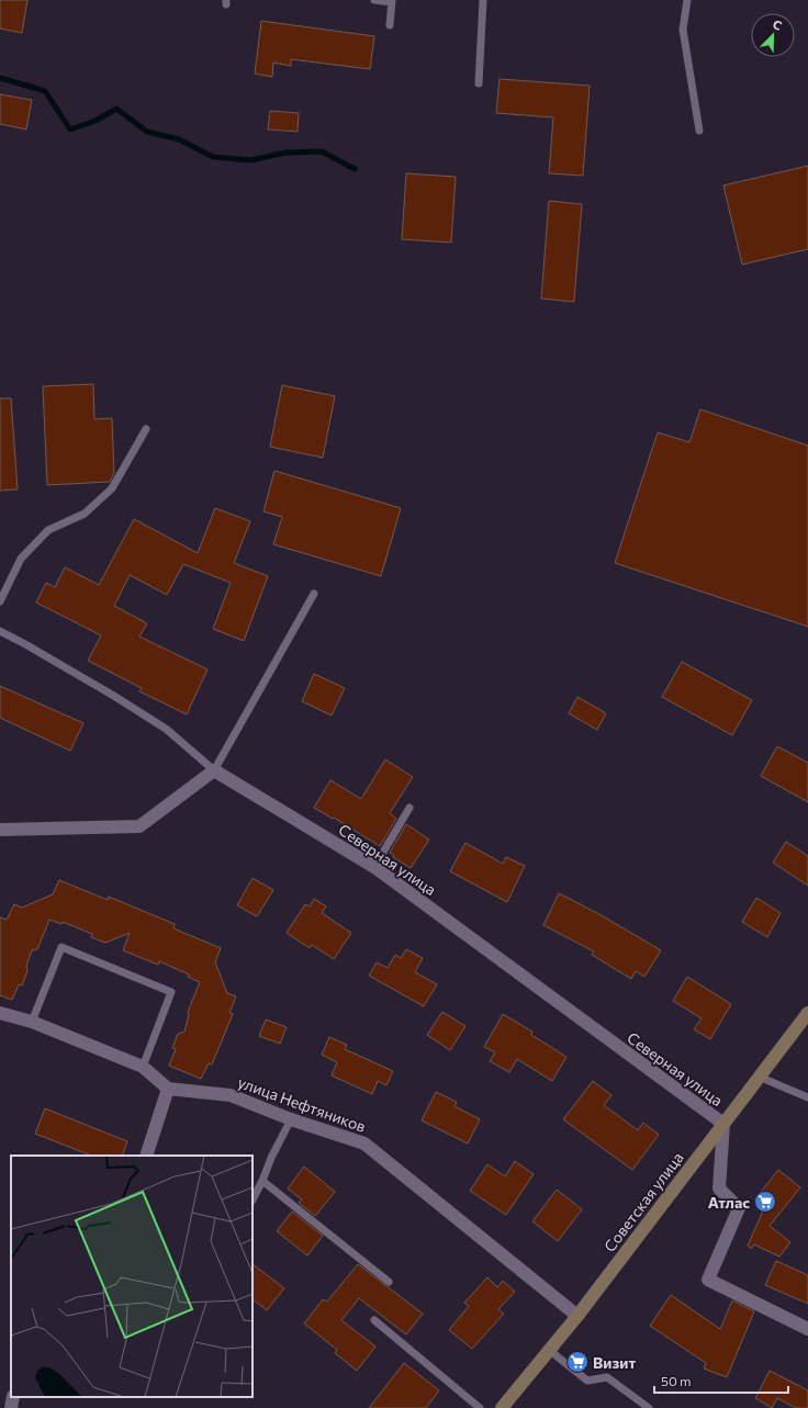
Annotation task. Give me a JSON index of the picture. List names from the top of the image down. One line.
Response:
{"streets":{"street":["Северная улица","улица Нефтяников","Советская улица"]},"crossings":[["Северная улица","Советская улица"],["улица Нефтяников","Советская улица"]],"places":{"supermarket":["Атлас","Визит"]},"scale_bar":"50 m","north":"top right"}
